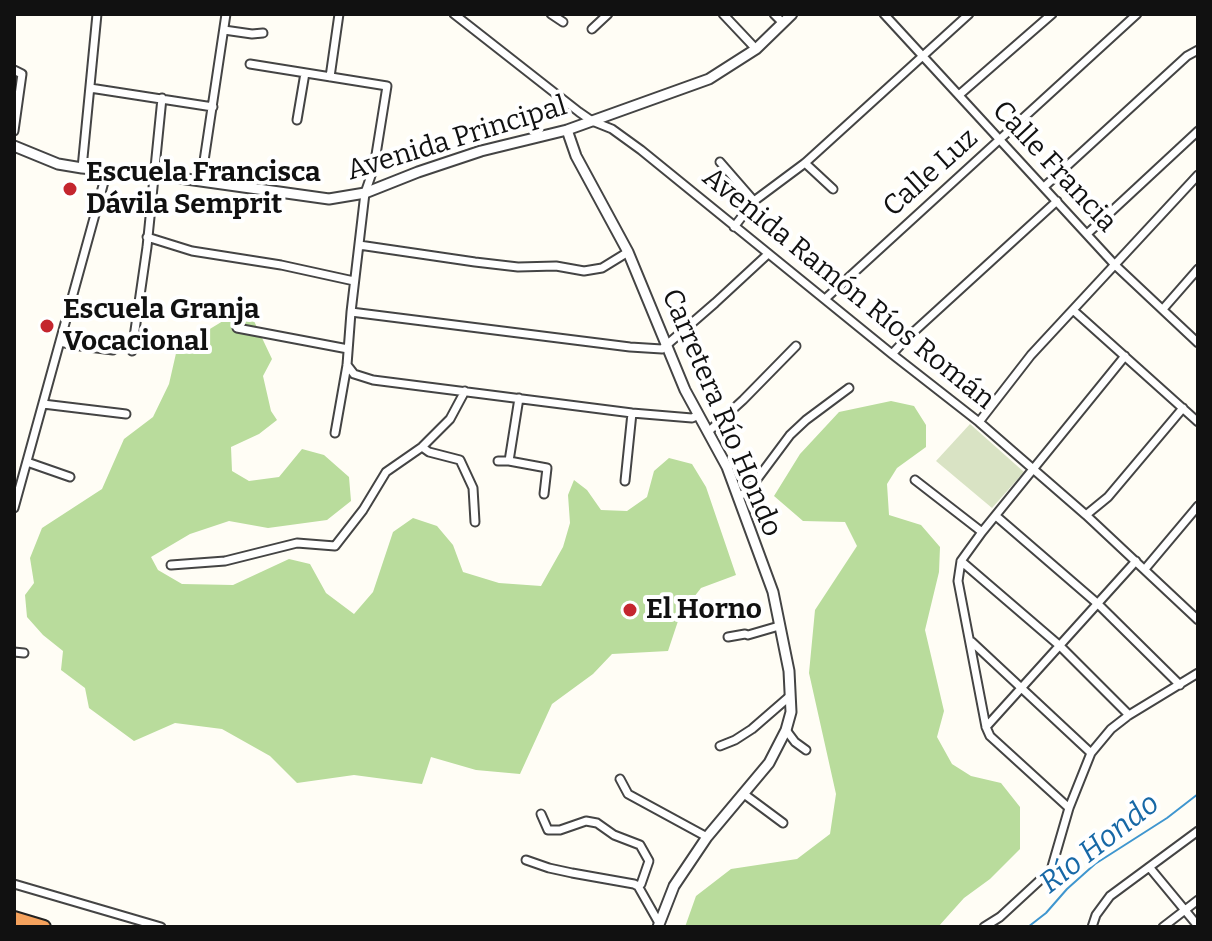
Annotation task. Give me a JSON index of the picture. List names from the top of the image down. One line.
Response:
{"streets":{"street":["Avenida Principal","Calle Francia","Calle Luz","Avenida Ramón Ríos Román","Carretera Río Hondo"]},"crossings":[["Avenida Principal","Avenida Ramón Ríos Román"],["Avenida Principal","Carretera Río Hondo"],["Calle Francia","Calle Luz"],["Calle Luz","Avenida Ramón Ríos Román"]],"water":["Río Hondo"],"places":["Escuela Francisca Dávila Semprit","Escuela Granja Vocacional","El Horno"]}
